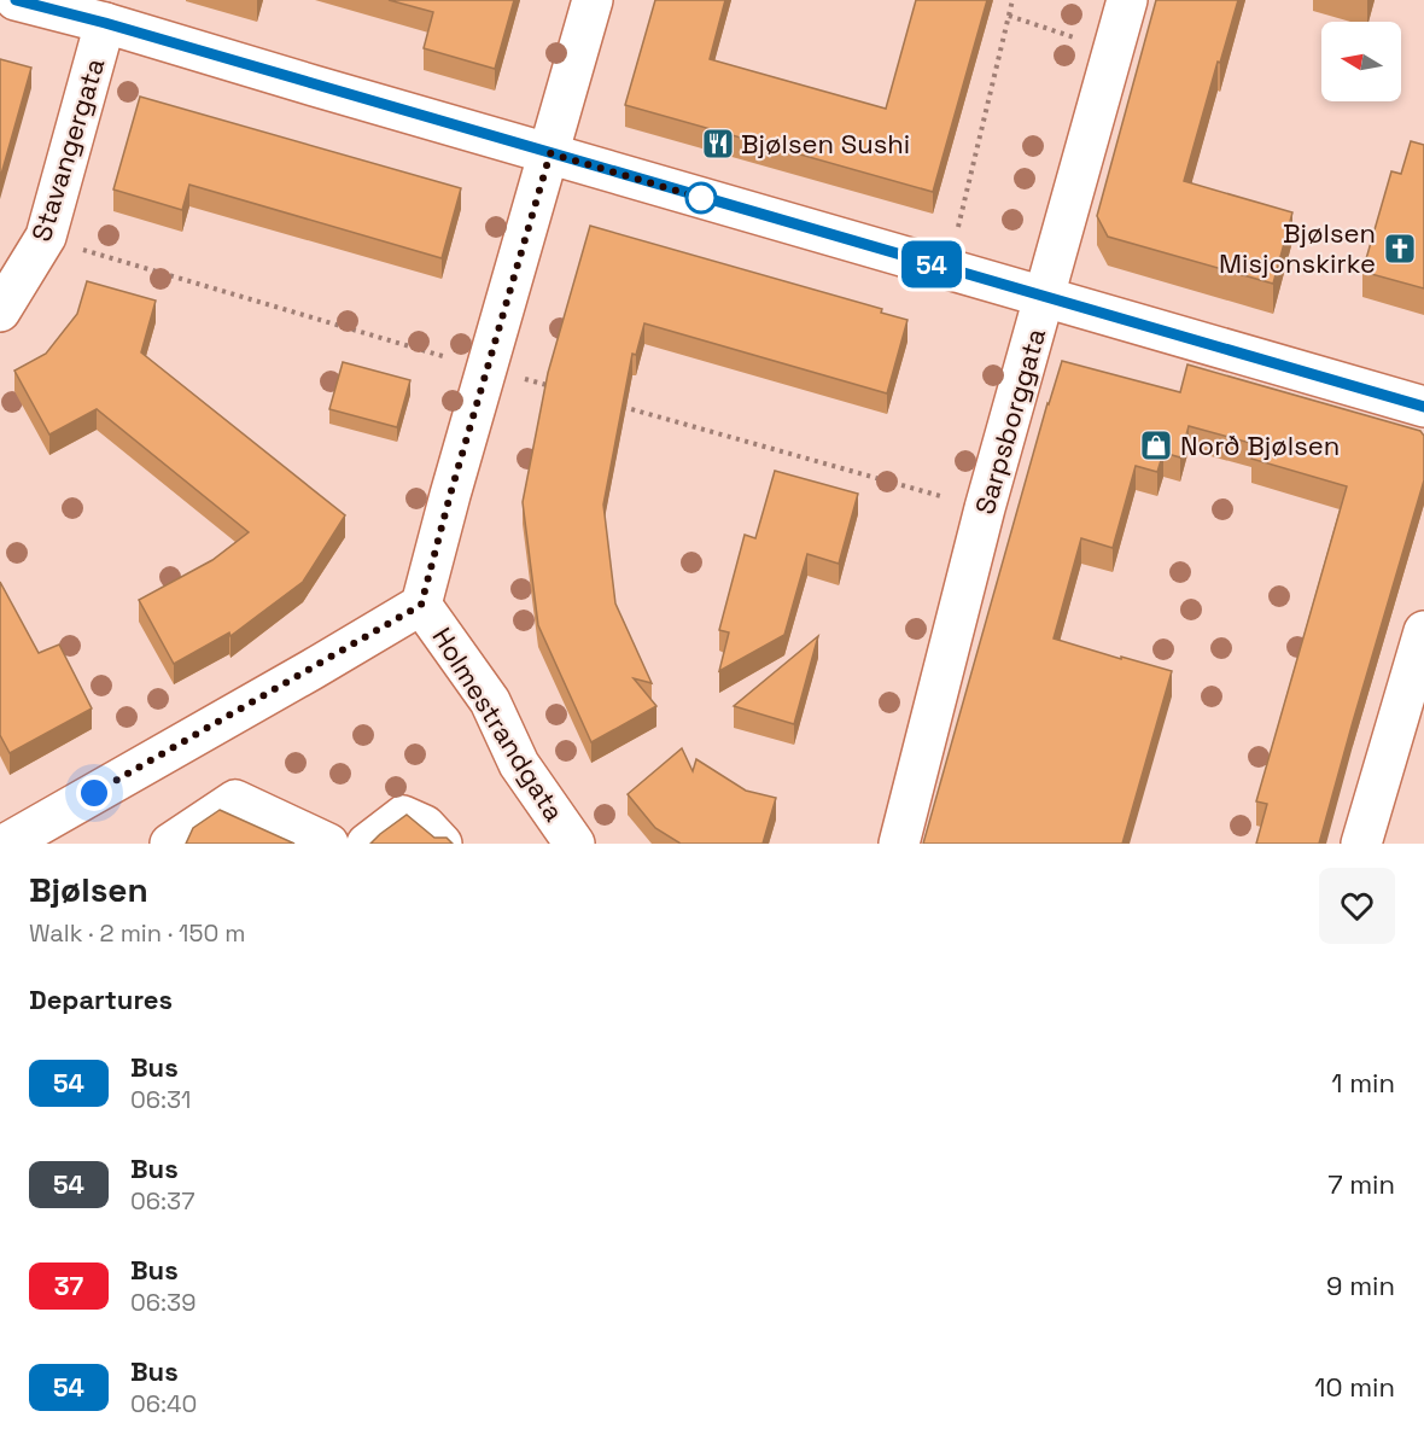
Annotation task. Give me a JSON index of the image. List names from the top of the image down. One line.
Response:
{"streets":{"street":["Stavangergata","Sarpsborggata","Holmestrandgata"]},"places":{"restaurant":["Bjølsen Sushi"],"church":["Bjølsen Misjonskirke"],"shop":["Norð Bjølsen"]},"lines":["bus line 54"],"north":"left","page":{"on_map":"54","heading":[["Bjølsen","Walk · 2 min · 150 m"],"Departures"],"list":[{"mark":"54","name":"Bus","note":"06:31","value":"1 min"},{"mark":"54","name":"Bus","note":"06:37","value":"7 min"},{"mark":"37","name":"Bus","note":"06:39","value":"9 min"},{"mark":"54","name":"Bus","note":"06:40","value":"10 min"}]}}
